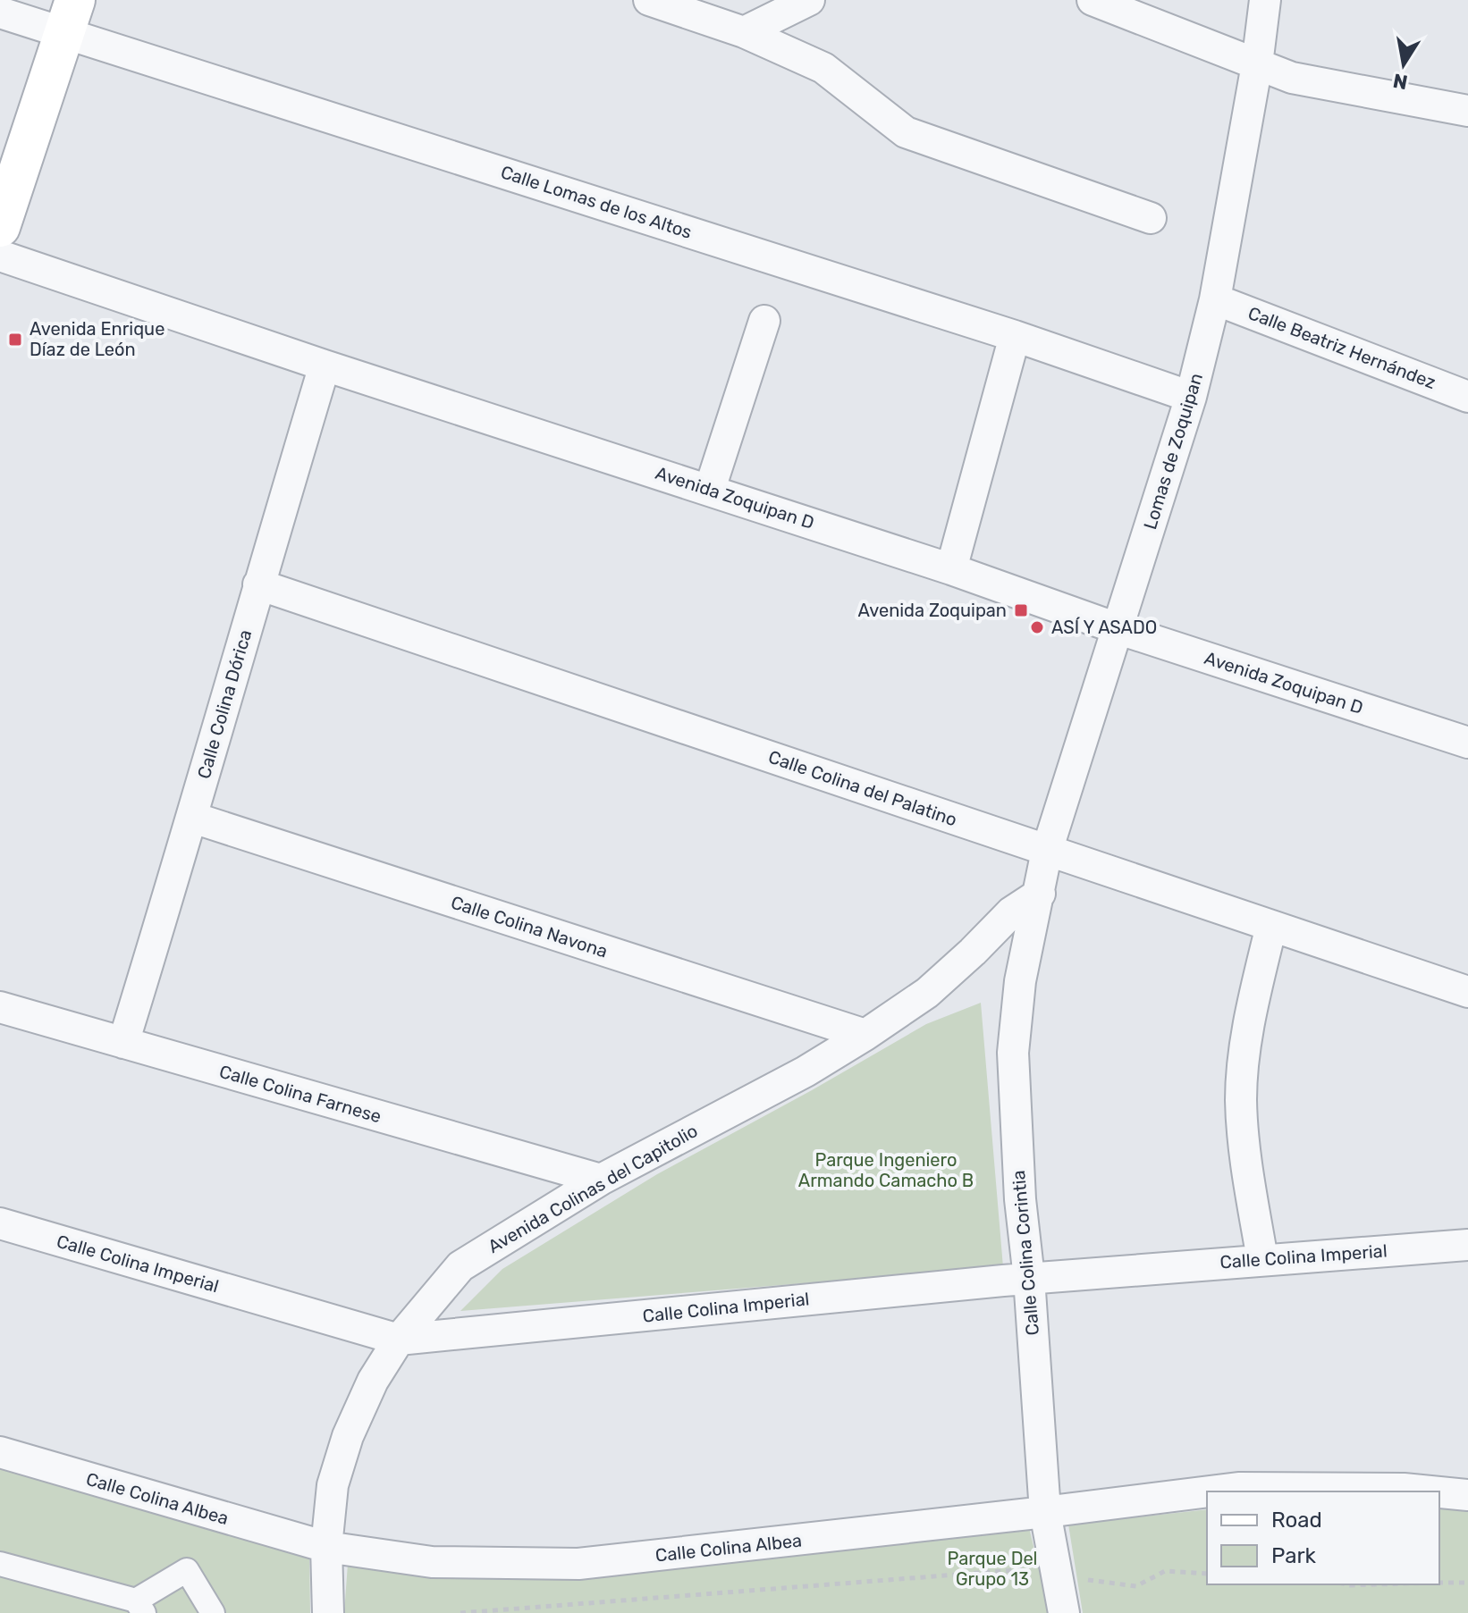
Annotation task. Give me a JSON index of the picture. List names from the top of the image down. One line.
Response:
{"streets":{"street":["Calle Lomas de los Altos","Calle Beatriz Hernández","Lomas de Zoquipan","Avenida Zoquipan D","Calle Colina Dórica","Calle Colina del Palatino","Calle Colina Navona","Calle Colina Farnese","Avenida Colinas del Capitolio","Calle Colina Corintia","Calle Colina Imperial","Calle Colina Albea"]},"crossings":[["Calle Lomas de los Altos","Lomas de Zoquipan"],["Calle Beatriz Hernández","Lomas de Zoquipan"],["Lomas de Zoquipan","Avenida Zoquipan D"],["Lomas de Zoquipan","Calle Colina del Palatino"],["Lomas de Zoquipan","Avenida Colinas del Capitolio"],["Lomas de Zoquipan","Calle Colina Corintia"],["Avenida Zoquipan D","Calle Colina Dórica"],["Calle Colina Dórica","Calle Colina del Palatino"],["Calle Colina Dórica","Calle Colina Navona"],["Calle Colina Dórica","Calle Colina Farnese"],["Calle Colina Navona","Avenida Colinas del Capitolio"],["Calle Colina Farnese","Avenida Colinas del Capitolio"],["Avenida Colinas del Capitolio","Calle Colina Corintia"],["Avenida Colinas del Capitolio","Calle Colina Imperial"],["Avenida Colinas del Capitolio","Calle Colina Albea"],["Calle Colina Corintia","Calle Colina Imperial"],["Calle Colina Corintia","Calle Colina Albea"]],"parks":["Parque Ingeniero Armando Camacho B","Parque Del Grupo 13"],"places":{"transit":["Avenida Enrique Díaz de León","Avenida Zoquipan"],"other":["ASÍ Y ASADO"]},"legend":["Road","Park"],"north":"bottom"}
